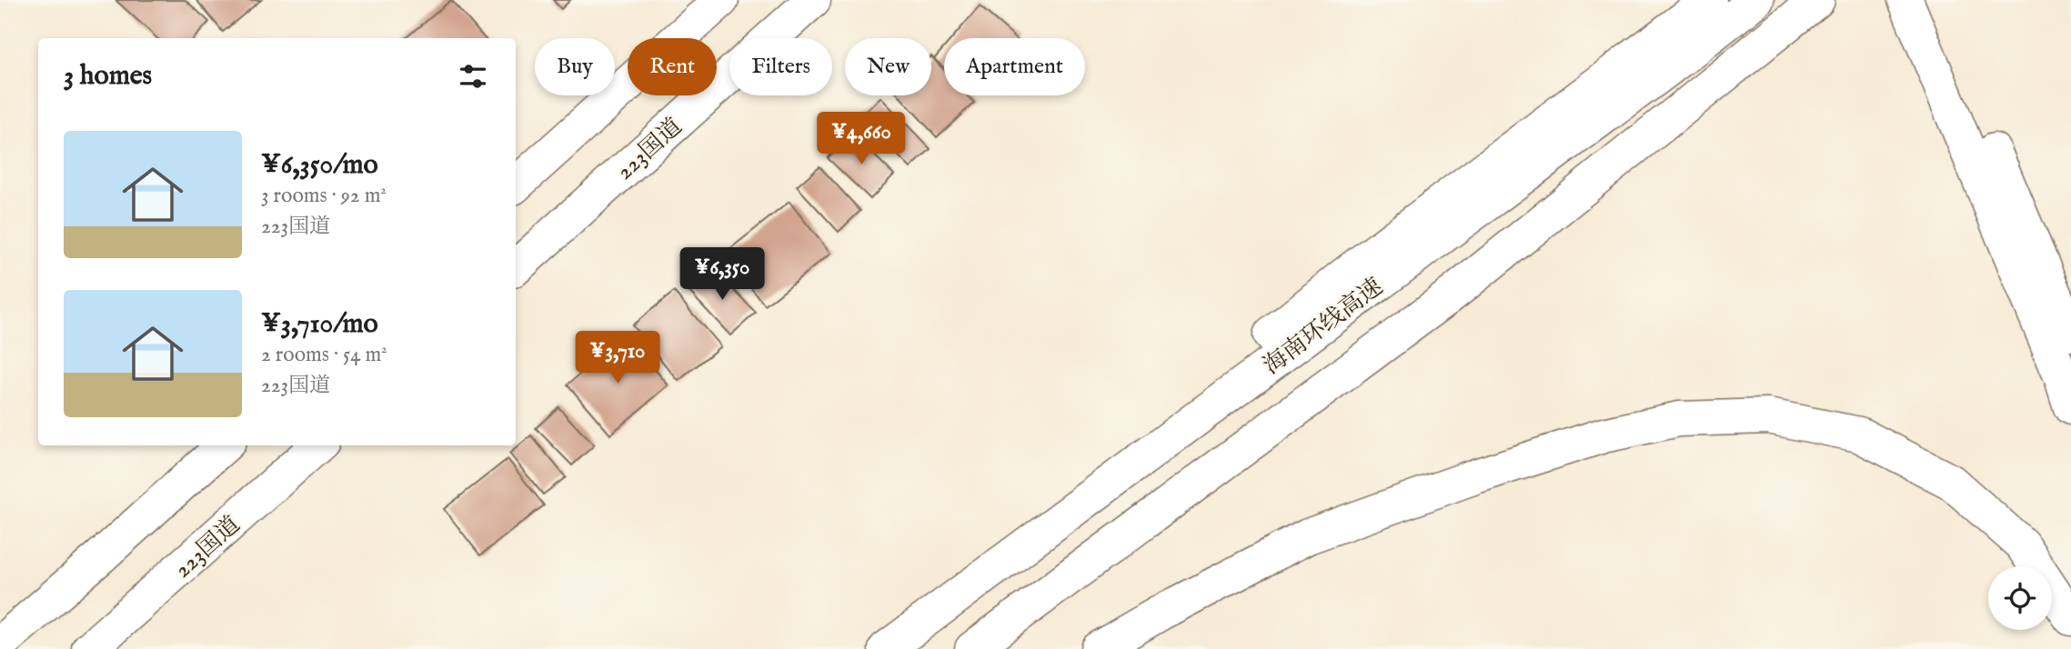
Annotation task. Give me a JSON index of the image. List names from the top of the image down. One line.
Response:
{"streets":{"highway":["223国道","海南环线高速"]},"page":{"chip":["Buy","Rent","Filters","New","Apartment"],"heading":"3 homes","price":["¥4,660","¥6,350","¥3,710"],"list":[{"name":"¥6,350/mo","note":"3 rooms · 92 m² · 223国道"},{"name":"¥3,710/mo","note":"2 rooms · 54 m² · 223国道"}]}}
